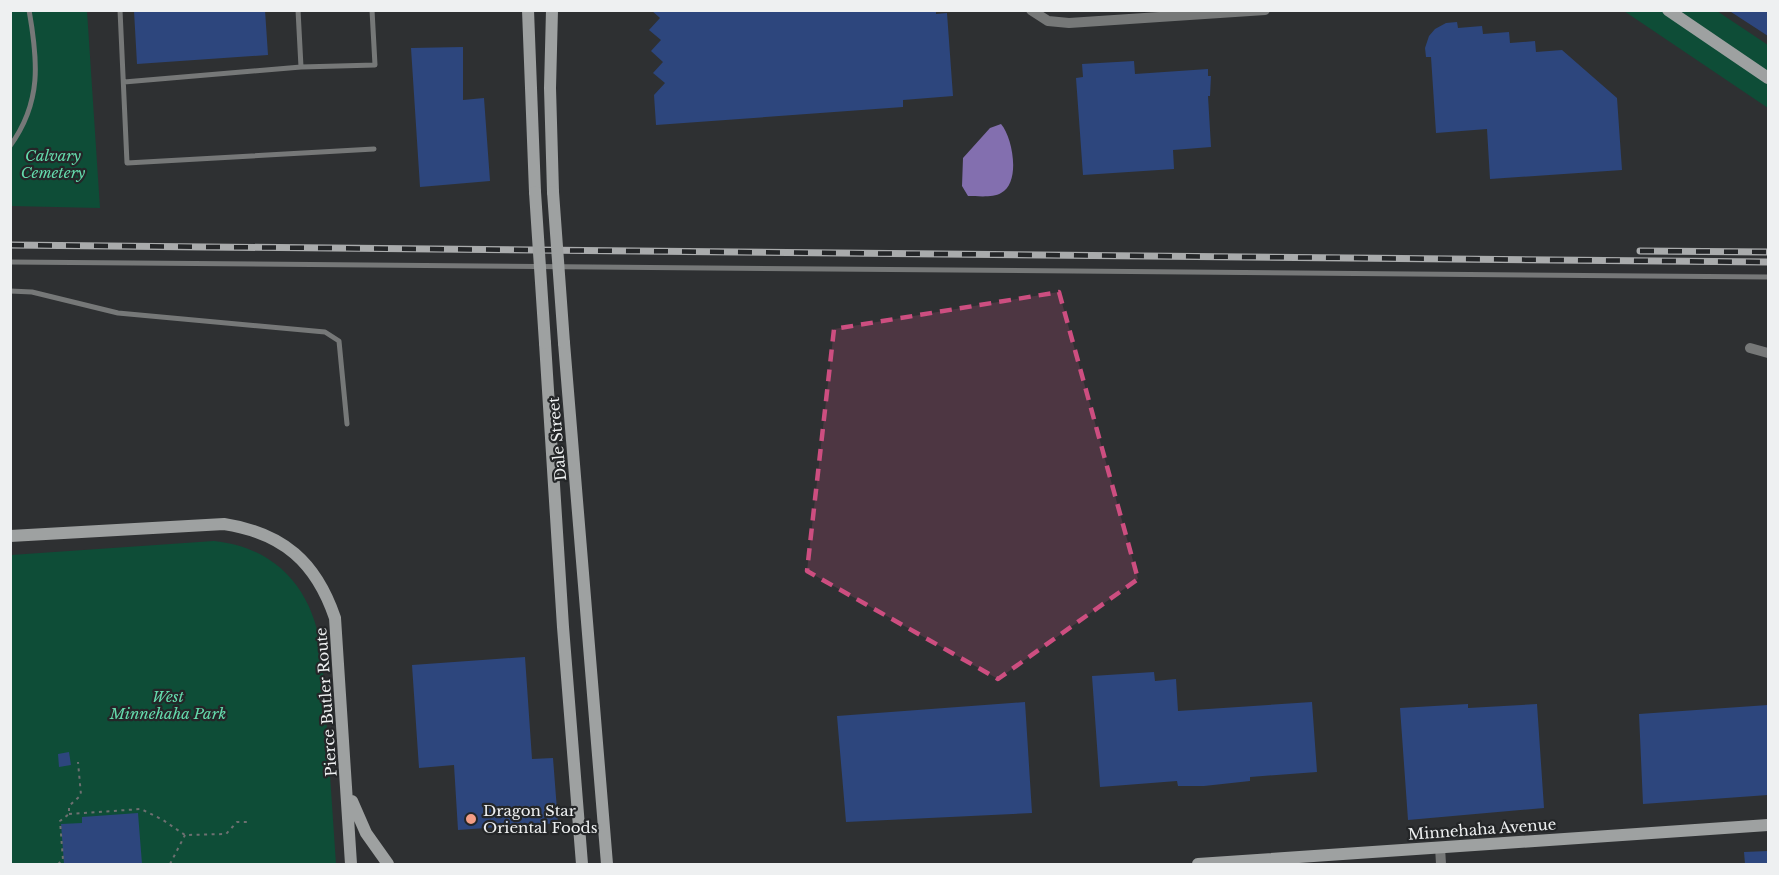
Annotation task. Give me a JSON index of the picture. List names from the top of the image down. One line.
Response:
{"streets":{"main road":["Dale Street","Pierce Butler Route","Minnehaha Avenue"]},"parks":["Calvary Cemetery","West Minnehaha Park"],"places":["Dragon Star Oriental Foods"]}
